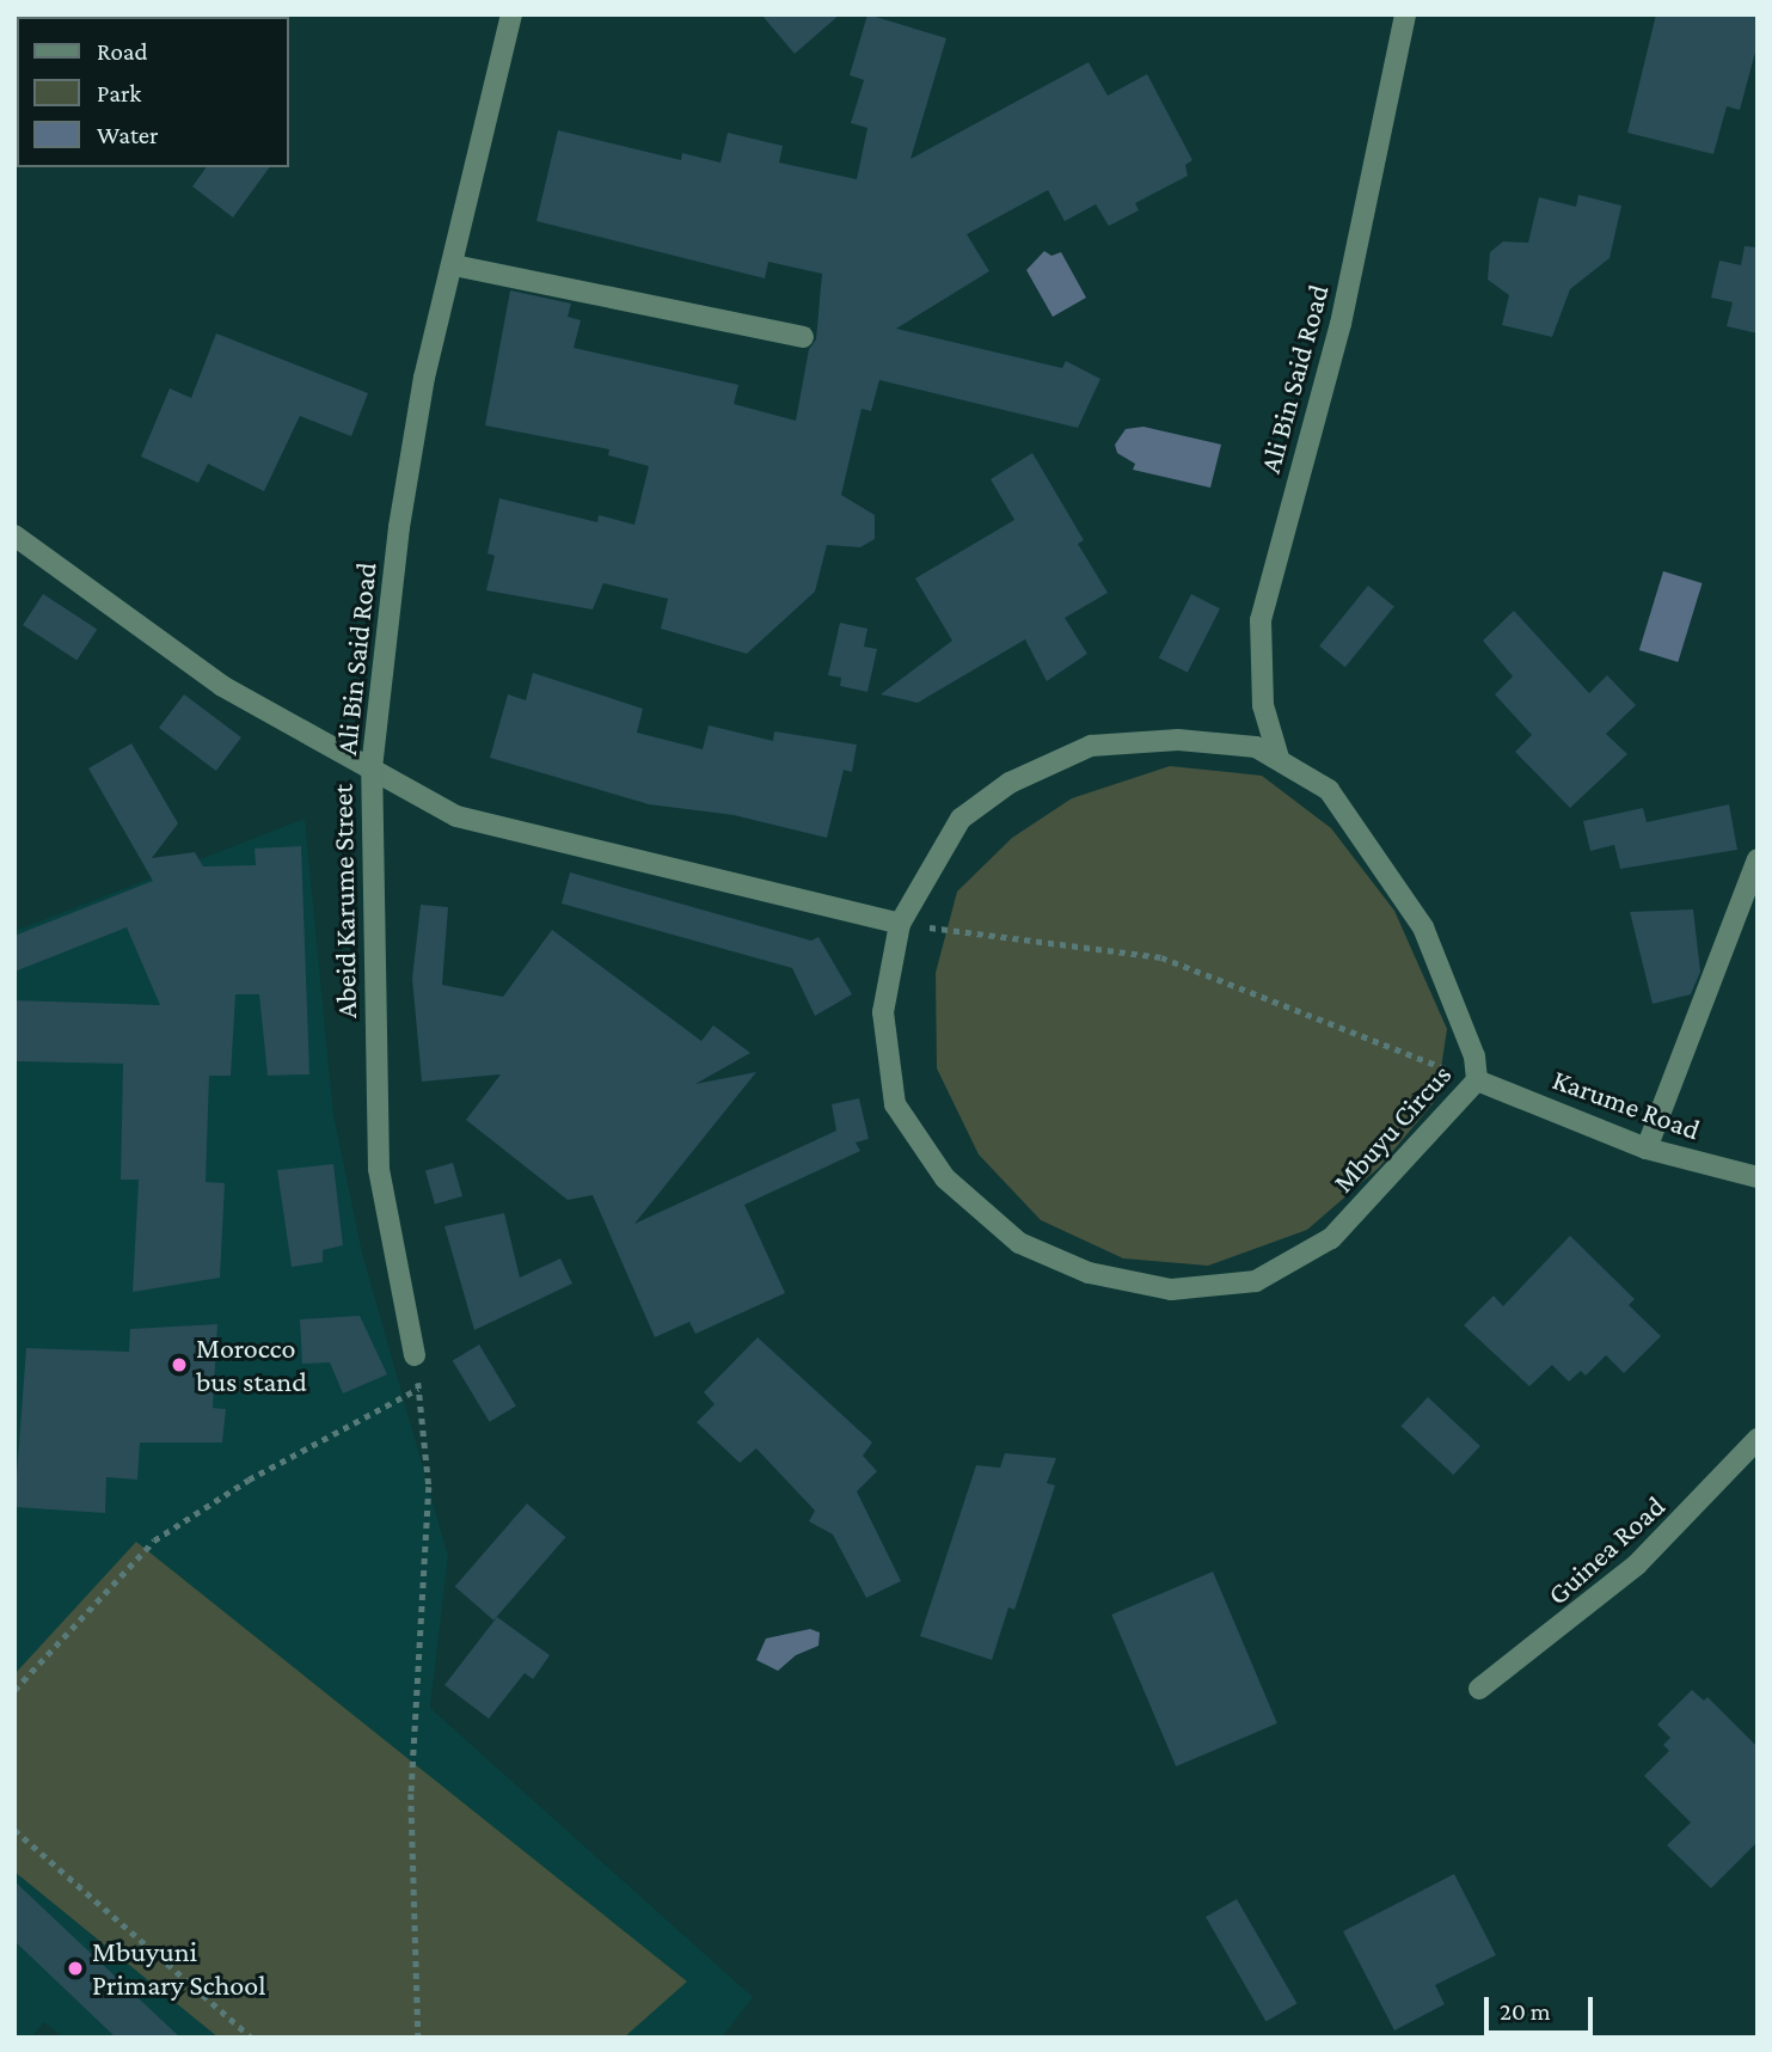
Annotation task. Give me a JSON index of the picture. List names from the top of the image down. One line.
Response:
{"streets":{"street":["Ali Bin Said Road","Abeid Karume Street","Karume Road","Mbuyu Circus","Guinea Road"]},"crossings":[["Ali Bin Said Road","Abeid Karume Street"],["Ali Bin Said Road","Mbuyu Circus"],["Karume Road","Mbuyu Circus"]],"places":["Morocco bus stand","Mbuyuni Primary School"],"legend":["Road","Park","Water"],"scale_bar":"20 m"}
